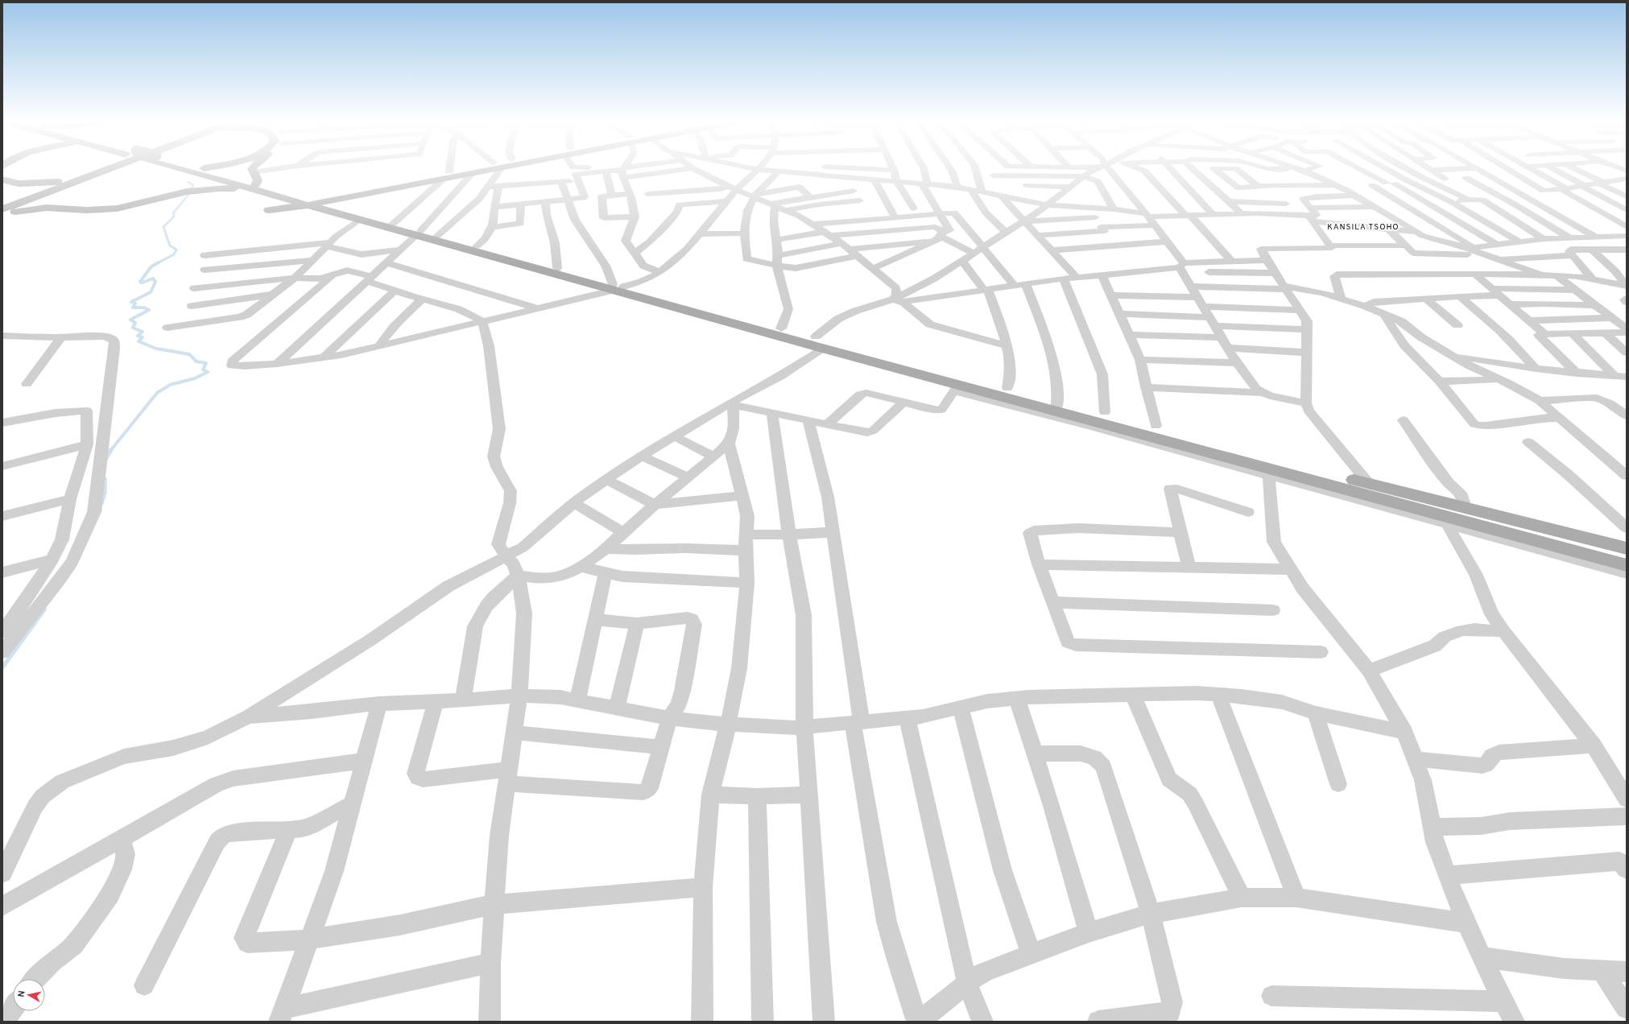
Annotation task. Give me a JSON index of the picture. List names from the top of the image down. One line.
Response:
{"districts":["KANSILA TSOHO"],"north":"left"}
